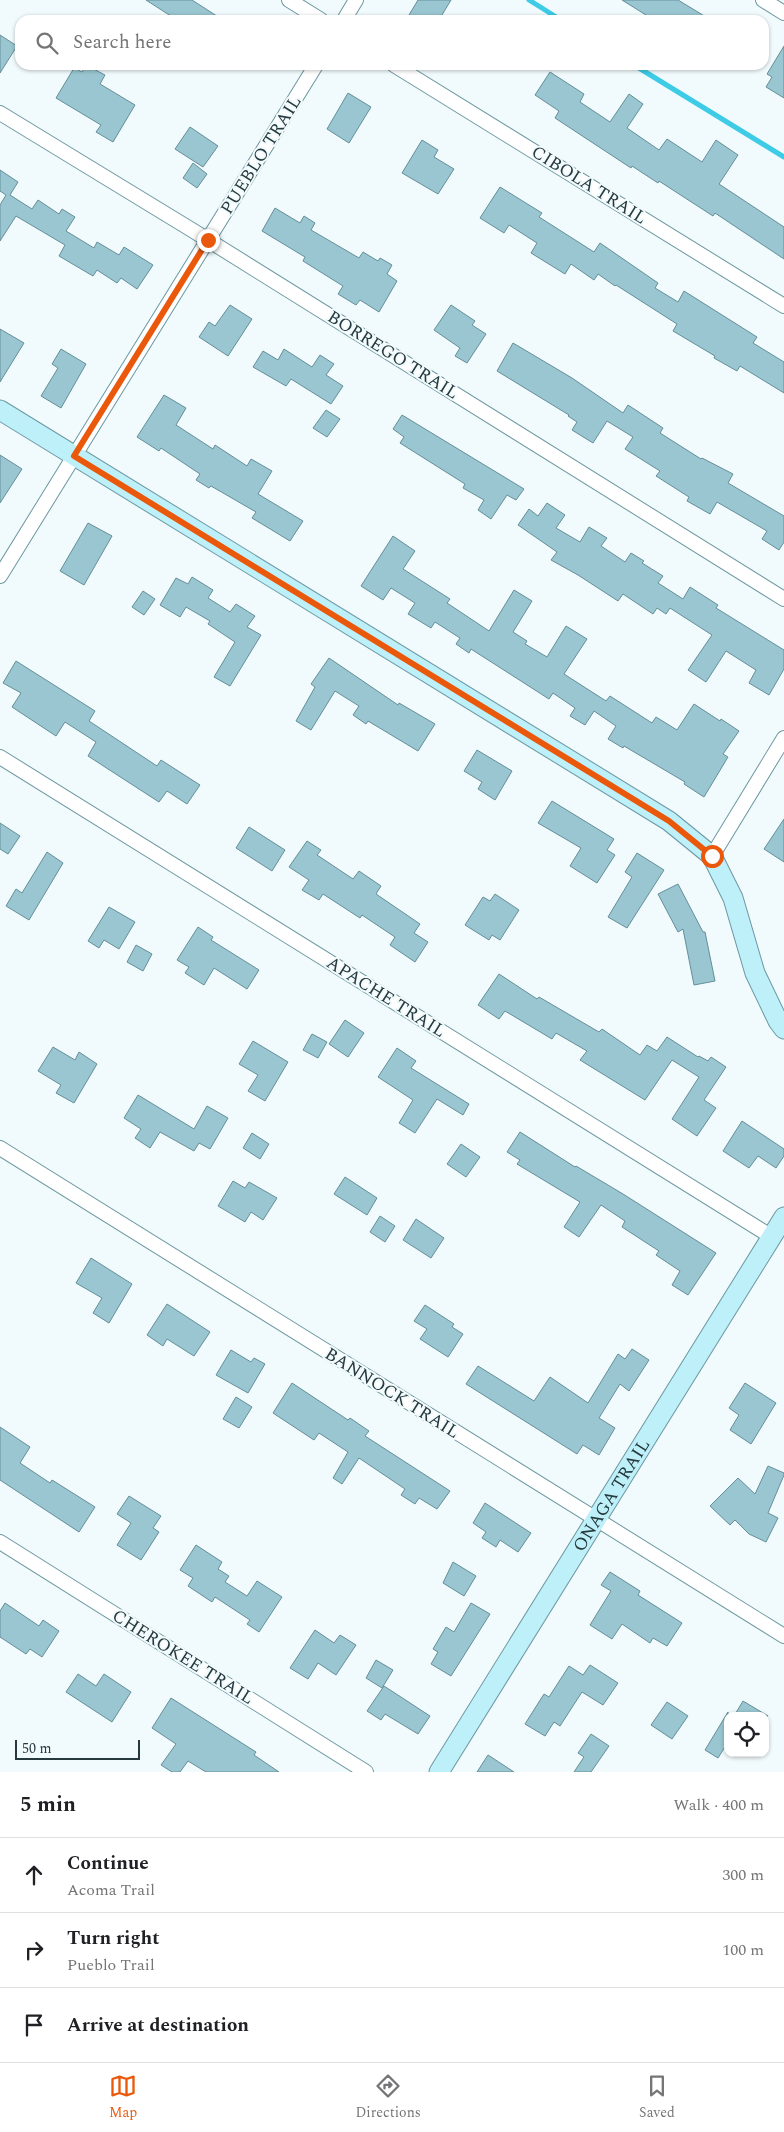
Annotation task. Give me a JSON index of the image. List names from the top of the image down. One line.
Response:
{"streets":{"street":["PUEBLO TRAIL","CIBOLA TRAIL","BORREGO TRAIL","APACHE TRAIL","BANNOCK TRAIL","ONAGA TRAIL","CHEROKEE TRAIL"]},"crossings":[["PUEBLO TRAIL","BORREGO TRAIL"],["APACHE TRAIL","ONAGA TRAIL"],["BANNOCK TRAIL","ONAGA TRAIL"]],"scale_bar":"50 m","page":{"search":"Search here","scale":"50 m","heading":["5 min","Walk · 400 m"],"list":[["Continue","Acoma Trail","300 m"],["Turn right","Pueblo Trail","100 m"],"Arrive at destination"],"nav":["Map","Directions","Saved"]}}
